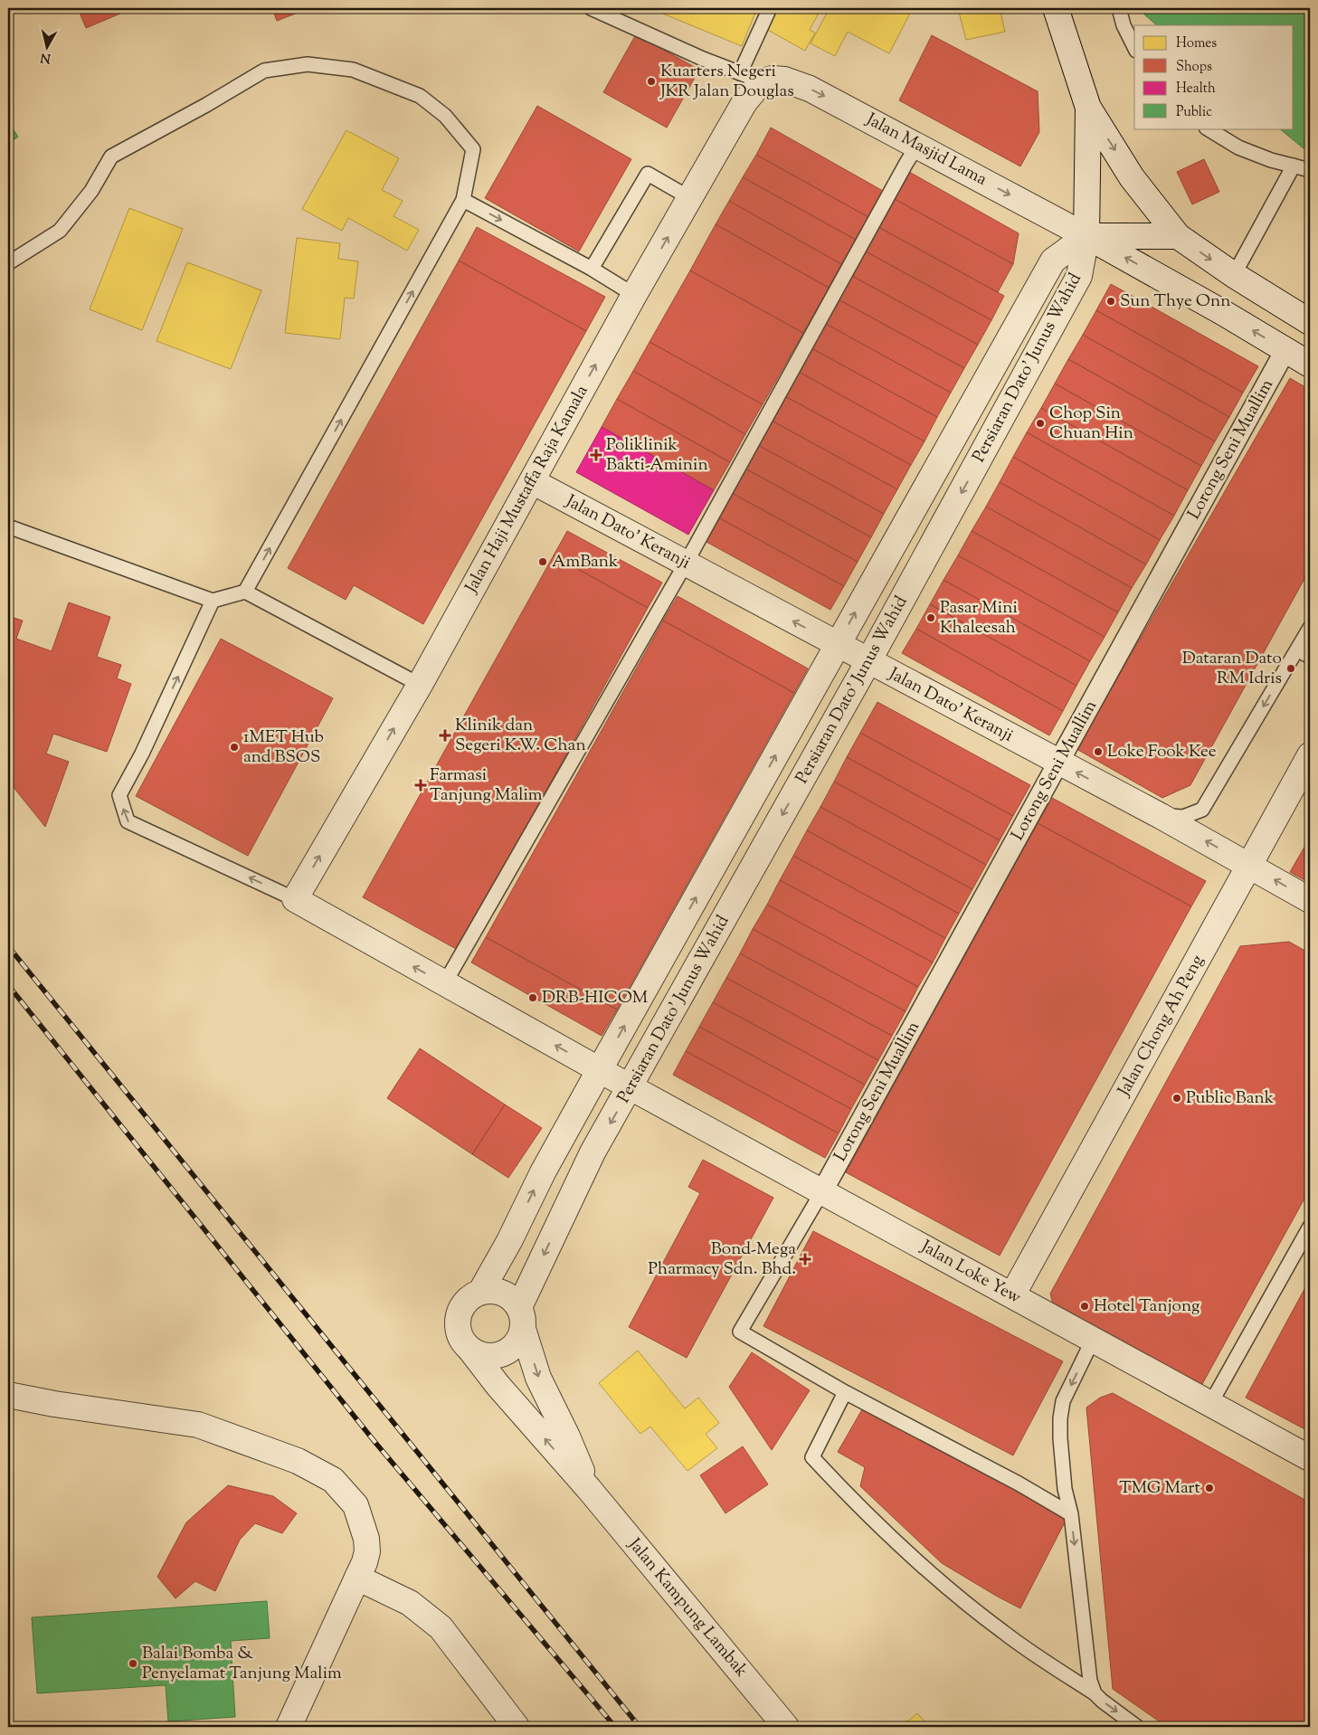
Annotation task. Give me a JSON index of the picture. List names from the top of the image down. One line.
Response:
{"streets":{"street":["Jalan Masjid Lama","Persiaran Dato' Junus Wahid","Lorong Seni Muallim","Jalan Haji Mustaffa Raja Kamala","Jalan Dato' Keranji","Jalan Chong Ah Peng","Jalan Loke Yew","Jalan Kampung Lambak"]},"crossings":[["Jalan Masjid Lama","Persiaran Dato' Junus Wahid"],["Jalan Masjid Lama","Lorong Seni Muallim"],["Jalan Masjid Lama","Jalan Haji Mustaffa Raja Kamala"],["Persiaran Dato' Junus Wahid","Jalan Dato' Keranji"],["Persiaran Dato' Junus Wahid","Jalan Loke Yew"],["Persiaran Dato' Junus Wahid","Jalan Kampung Lambak"],["Lorong Seni Muallim","Jalan Dato' Keranji"],["Lorong Seni Muallim","Jalan Loke Yew"],["Jalan Haji Mustaffa Raja Kamala","Jalan Dato' Keranji"],["Jalan Haji Mustaffa Raja Kamala","Jalan Loke Yew"],["Jalan Dato' Keranji","Jalan Chong Ah Peng"],["Jalan Chong Ah Peng","Jalan Loke Yew"]],"one_way":["Jalan Haji Mustaffa Raja Kamala","Jalan Dato' Keranji"],"places":{"other":["Kuarters Negeri JKR Jalan Douglas","Sun Thye Onn","Chop Sin Chuan Hin","AmBank","Pasar Mini Khaleesah","Dataran Dato RM Idris","1MET Hub and BSOS","Loke Fook Kee","DRB-HICOM","Public Bank","Hotel Tanjong","TMG Mart","Balai Bomba & Penyelamat Tanjung Malim"],"health":["Poliklinik Bakti-Aminin","Klinik dan Segeri K.W. Chan","Farmasi Tanjung Malim","Bond-Mega Pharmacy Sdn. Bhd."]},"legend":["Homes","Shops","Health","Public"],"north":"bottom"}
